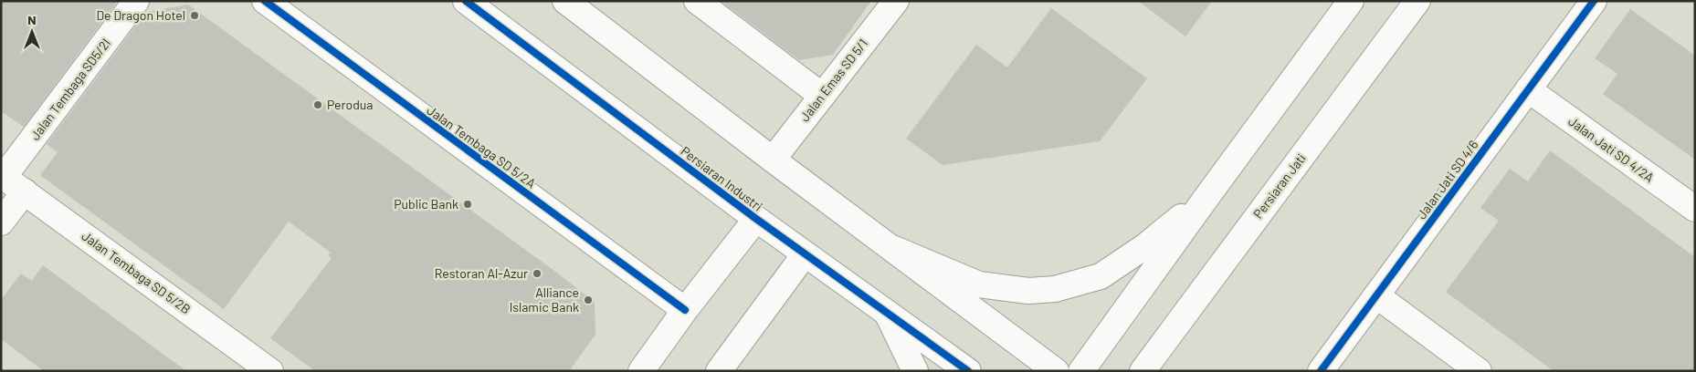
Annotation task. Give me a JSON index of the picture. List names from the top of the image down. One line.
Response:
{"streets":{"street":["Jalan Emas SD 5/1","Jalan Tembaga SD5/2I","Jalan Tembaga SD 5/2A","Jalan Jati SD 4/2A","Persiaran Industri","Jalan Jati SD 4/6","Persiaran Jati","Jalan Tembaga SD 5/2B"]},"crossings":[["Jalan Tembaga SD5/2I","Jalan Tembaga SD 5/2B"],["Jalan Jati SD 4/2A","Jalan Jati SD 4/6"]],"places":["De Dragon Hotel","Perodua","Public Bank","Restoran Al-Azur","Alliance Islamic Bank"],"north":"top"}
